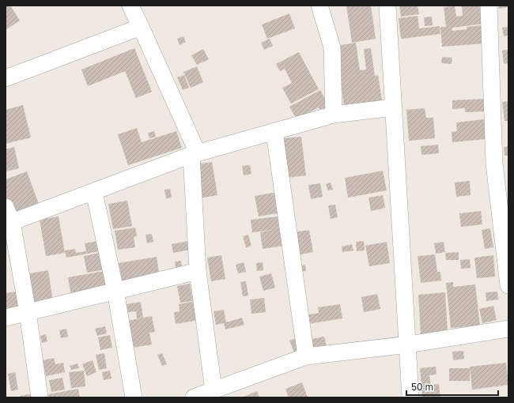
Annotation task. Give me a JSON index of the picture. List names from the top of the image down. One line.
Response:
{"scale_bar":"50 m"}
